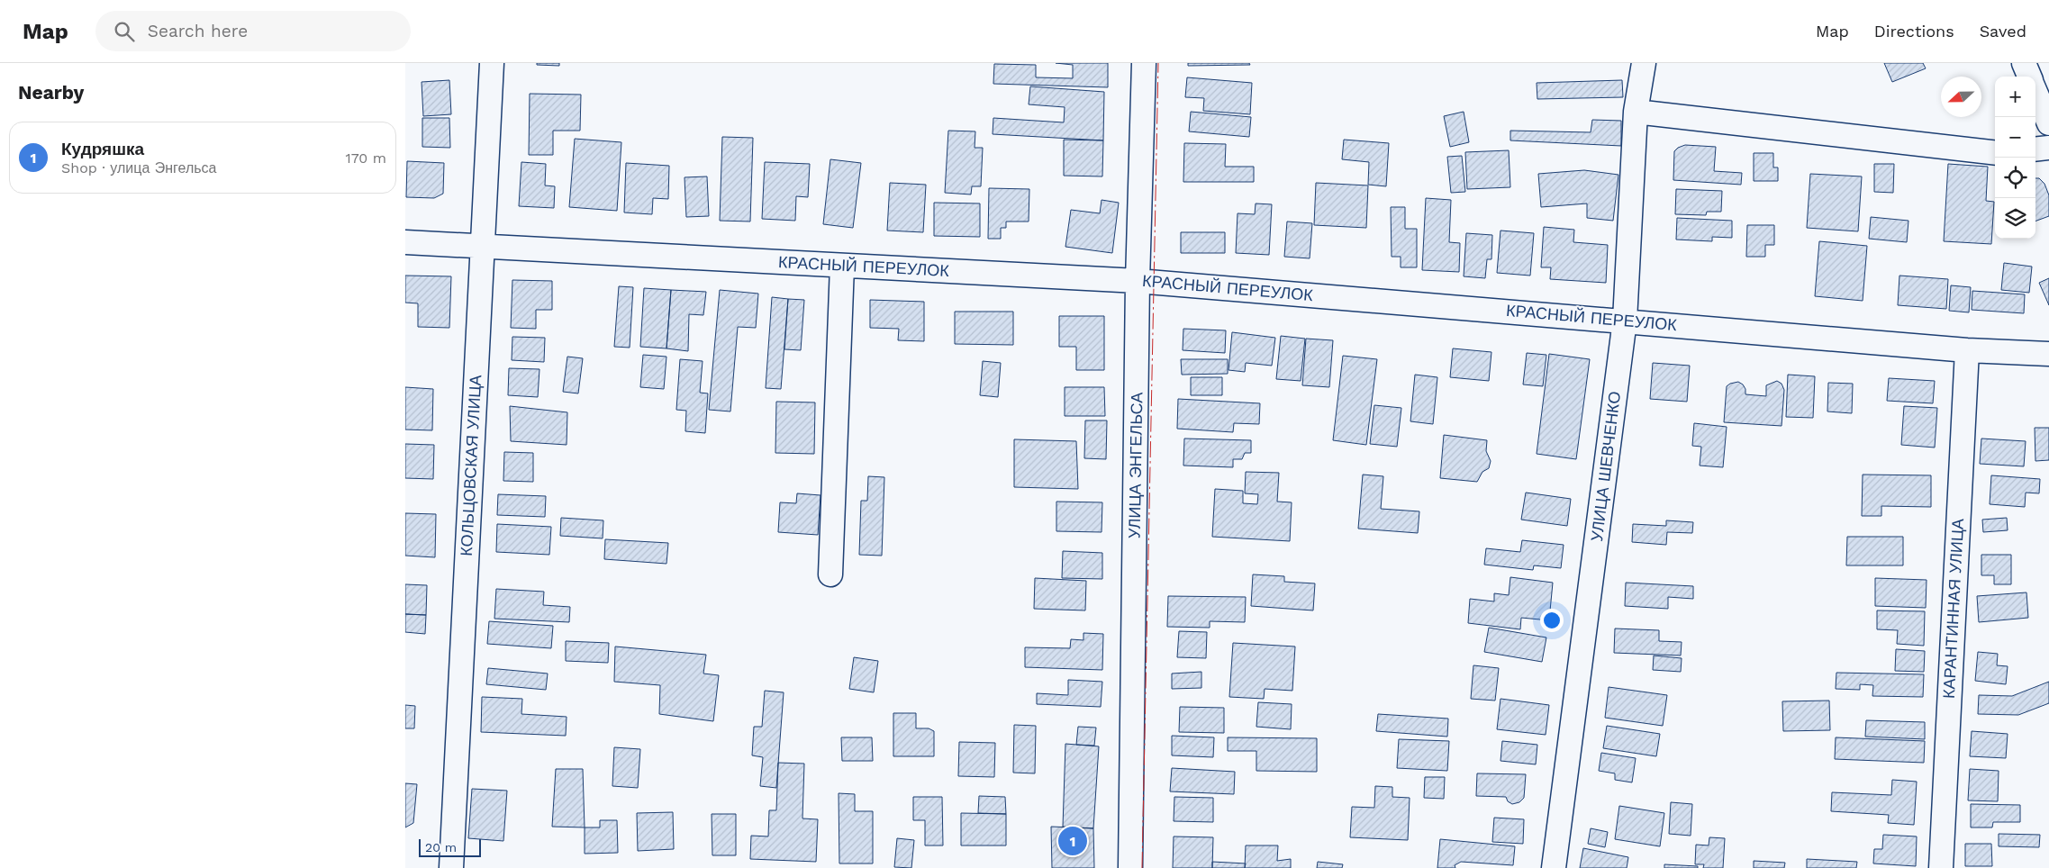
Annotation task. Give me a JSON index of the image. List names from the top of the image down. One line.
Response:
{"streets":{"street":["КРАСНЫЙ ПЕРЕУЛОК","КОЛЬЦОВСКАЯ УЛИЦА","УЛИЦА ЭНГЕЛЬСА","УЛИЦА ШЕВЧЕНКО","КАРАНТИННАЯ УЛИЦА"]},"crossings":[["КРАСНЫЙ ПЕРЕУЛОК","КОЛЬЦОВСКАЯ УЛИЦА"],["КРАСНЫЙ ПЕРЕУЛОК","УЛИЦА ЭНГЕЛЬСА"],["КРАСНЫЙ ПЕРЕУЛОК","УЛИЦА ШЕВЧЕНКО"],["КРАСНЫЙ ПЕРЕУЛОК","КАРАНТИННАЯ УЛИЦА"]],"scale_bar":"20 m","north":"left","page":{"header":"Map","search":"Search here","nav":["Map","Directions","Saved"],"heading":"Nearby","map_buttons":["+","−"],"list":[{"mark":"1","name":"Кудряшка","note":"Shop · улица Энгельса","value":"170 m"}],"pins":"1","scale":"20 m"}}
